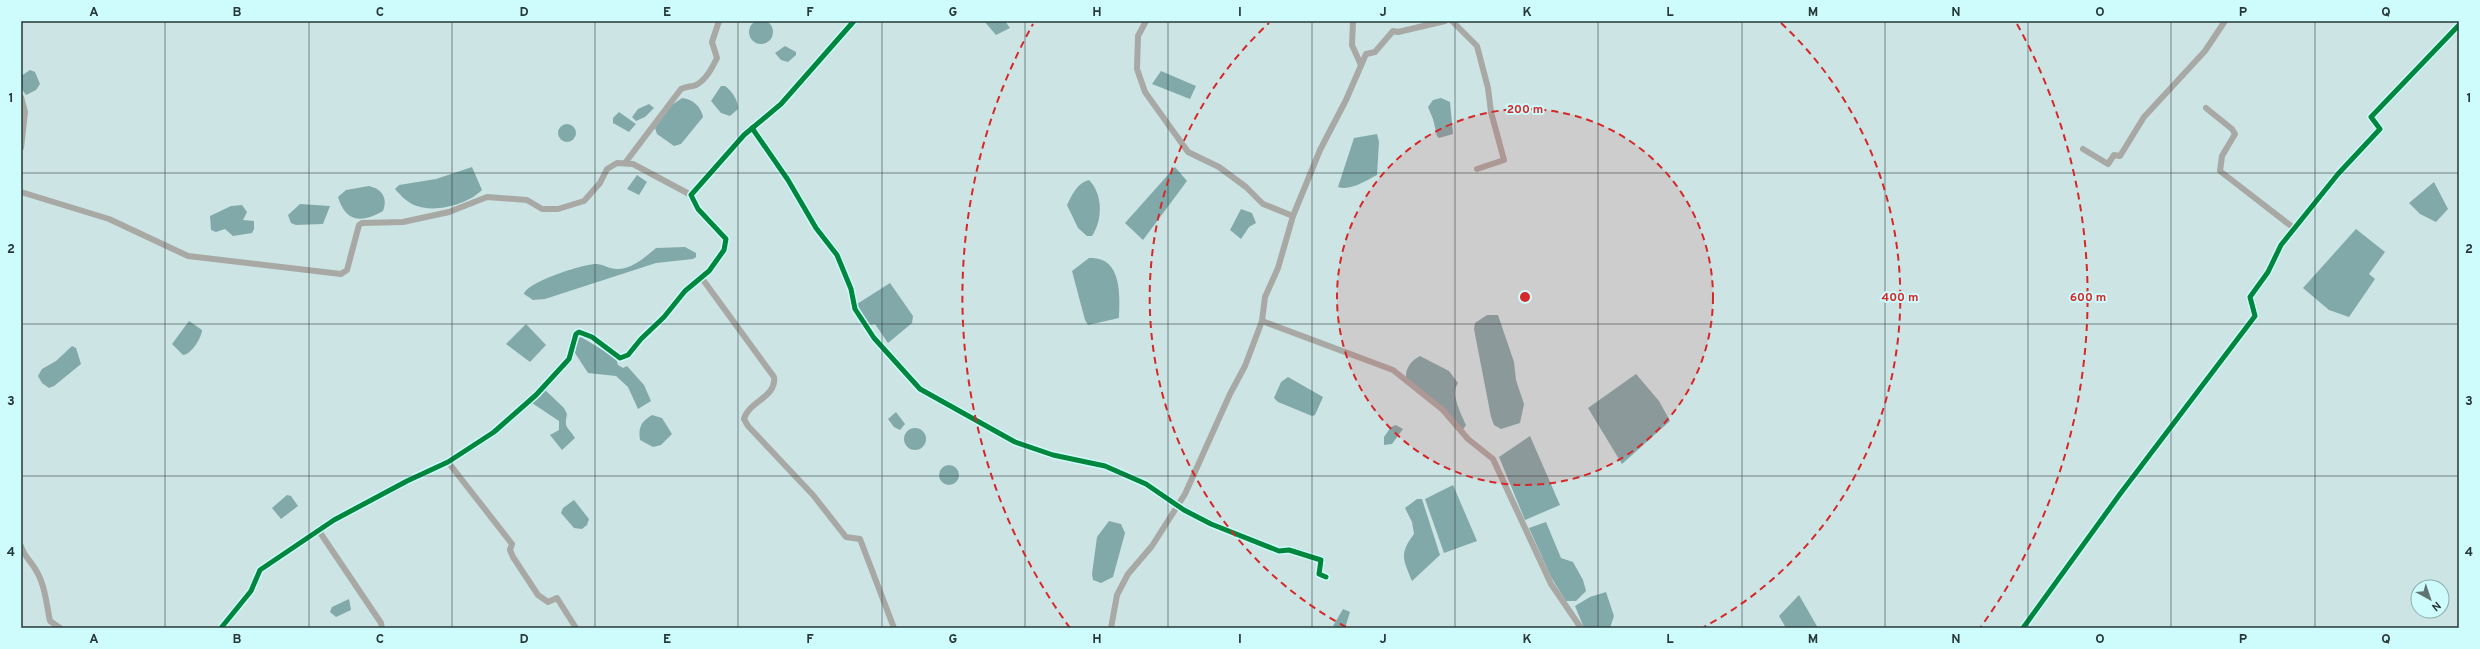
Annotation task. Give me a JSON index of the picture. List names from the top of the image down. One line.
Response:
{"north":"bottom right","grid":{"columns":["A","B","C","D","E","F","G","H","I","J","K","L","M","N","O","P","Q"],"rows":["1","2","3","4"]},"rings":["200 m","400 m","600 m"]}
